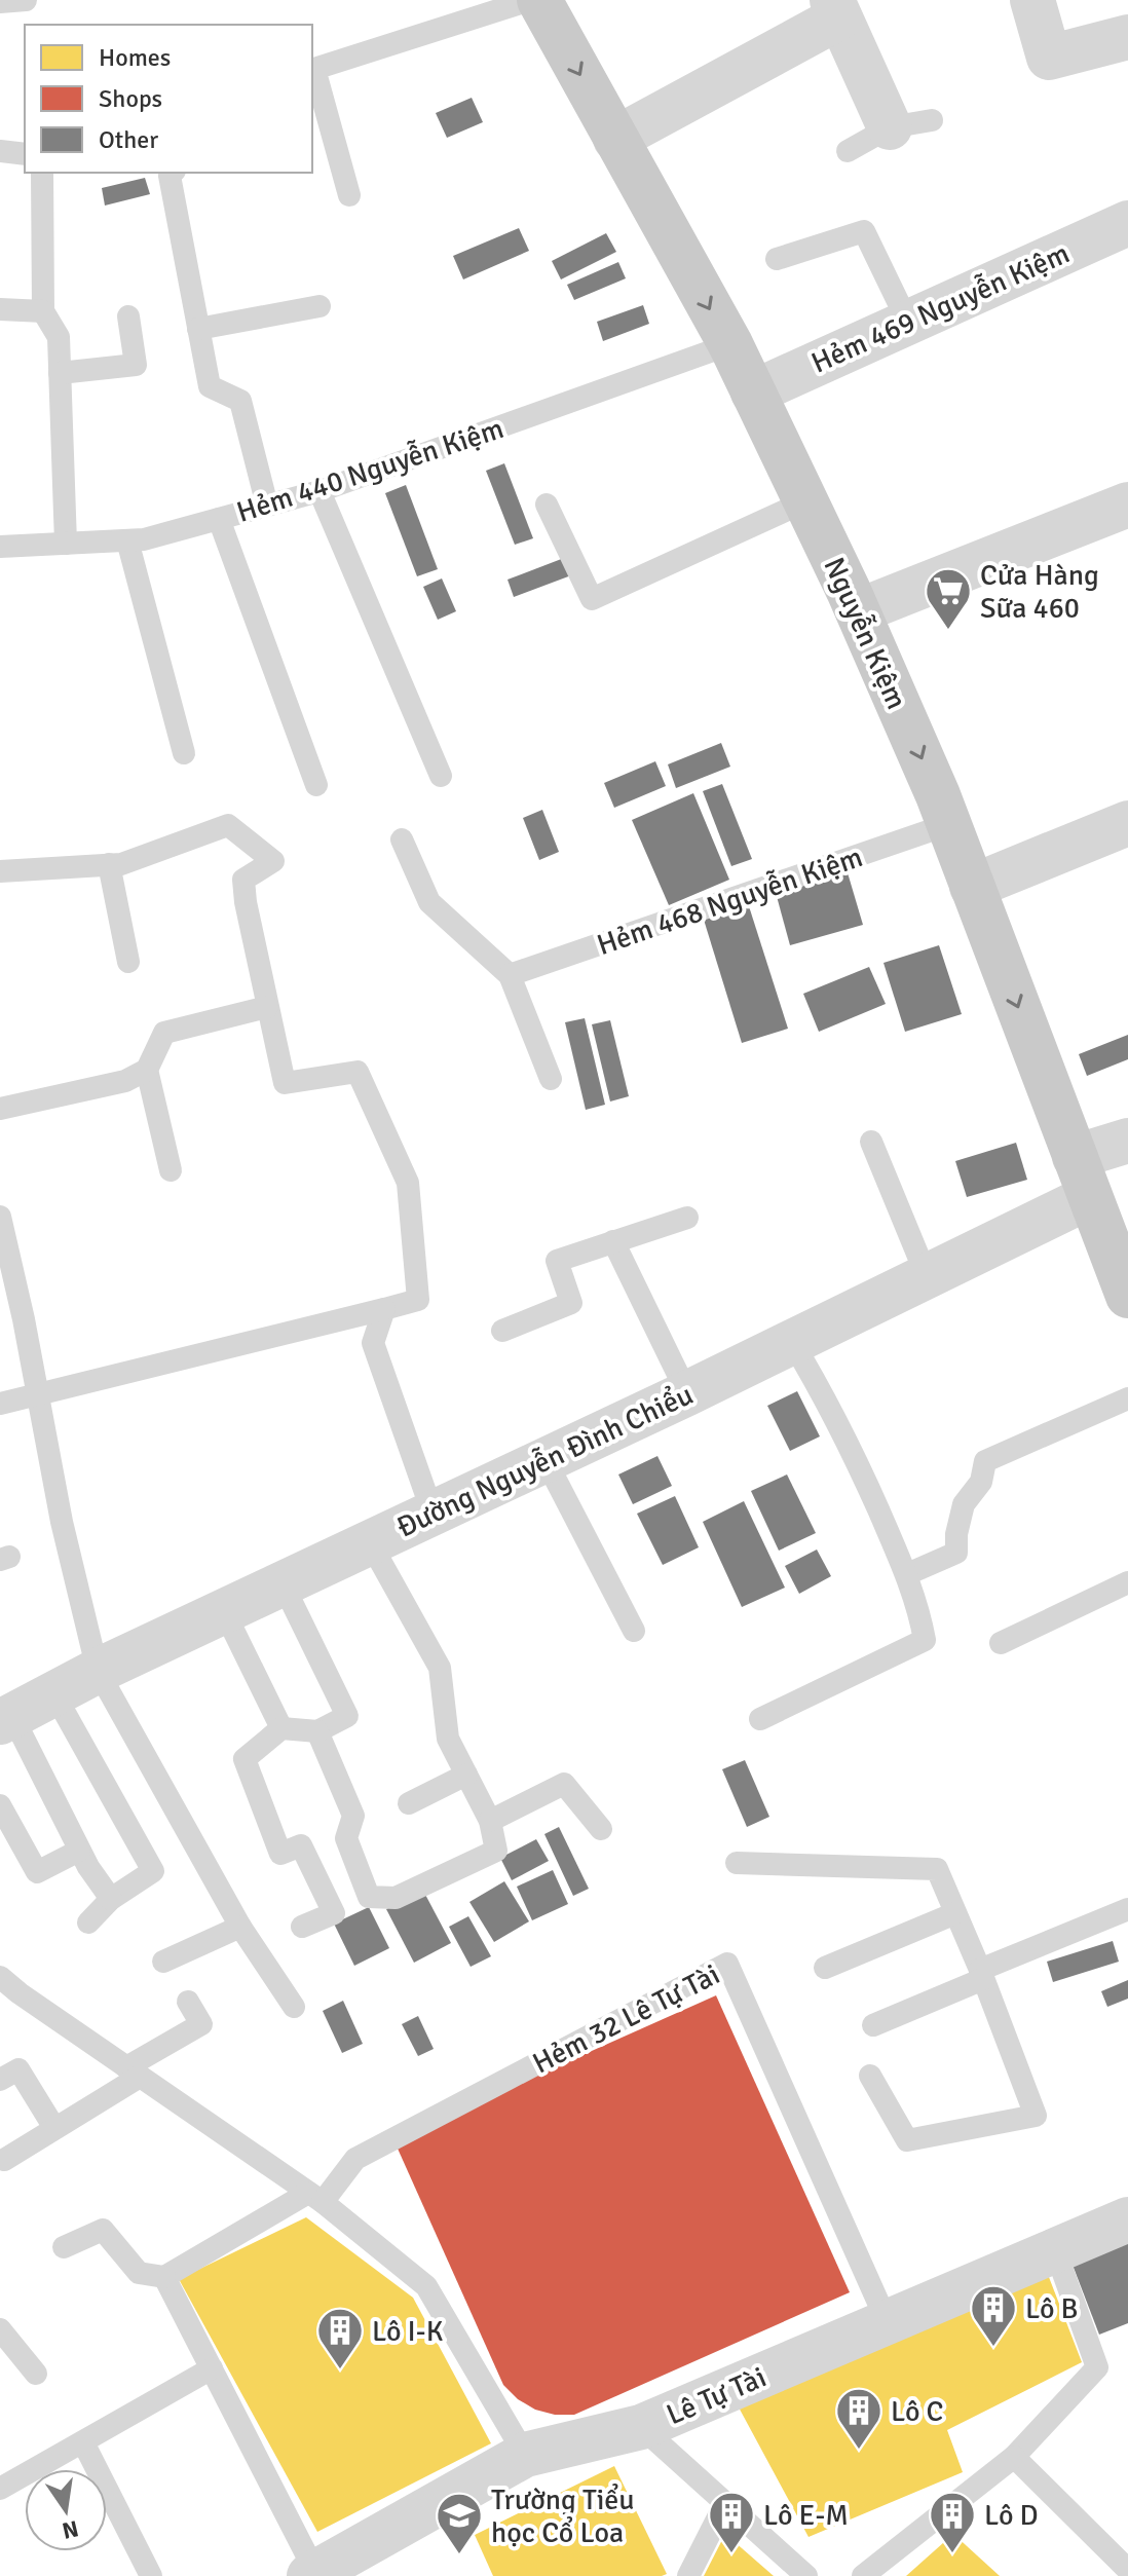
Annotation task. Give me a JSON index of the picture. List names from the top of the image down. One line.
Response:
{"streets":{"main road":["Nguyễn Kiệm"],"street":["Hẻm 469 Nguyễn Kiệm","Đường Nguyễn Đình Chiểu","Lê Tự Tài"],"lane":["Hẻm 440 Nguyễn Kiệm","Hẻm 468 Nguyễn Kiệm","Hẻm 32 Lê Tự Tài"]},"crossings":[["Hẻm 469 Nguyễn Kiệm","Nguyễn Kiệm"],["Hẻm 440 Nguyễn Kiệm","Nguyễn Kiệm"],["Nguyễn Kiệm","Hẻm 468 Nguyễn Kiệm"],["Nguyễn Kiệm","Đường Nguyễn Đình Chiểu"],["Hẻm 32 Lê Tự Tài","Lê Tự Tài"]],"one_way":["Nguyễn Kiệm"],"places":{"supermarket":["Cửa Hàng Sữa 460"],"building":["Lô B","Lô I-K","Lô C","Lô E-M","Lô D"],"school or university":["Trường Tiểu học Cổ Loa"]},"legend":["Homes","Shops","Other"],"north":"bottom"}
